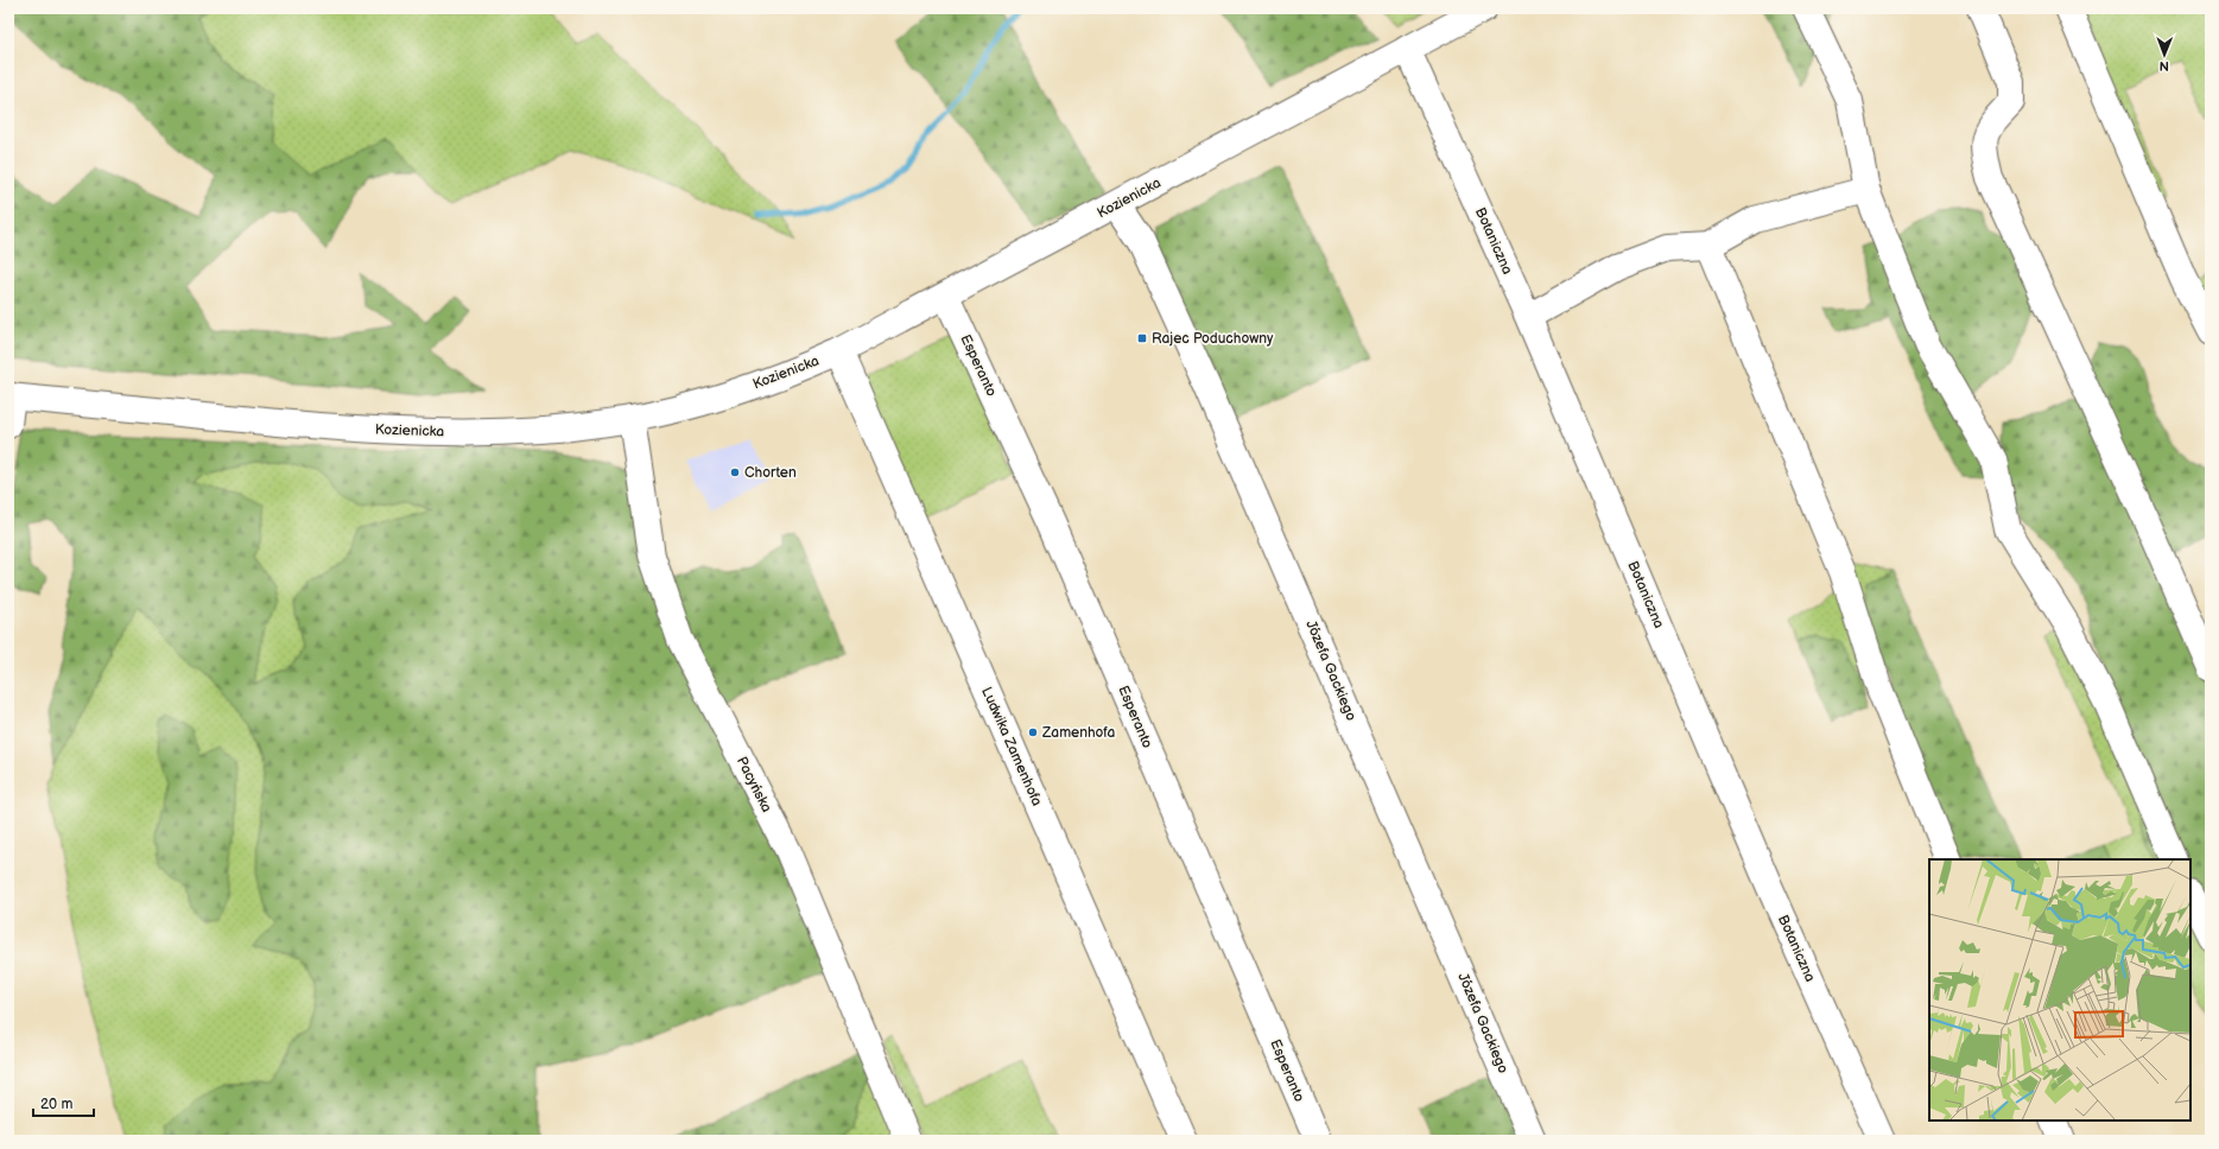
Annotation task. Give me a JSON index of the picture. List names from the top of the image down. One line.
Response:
{"streets":{"street":["Kozienicka","Botaniczna","Esperanto","Józefa Gackiego","Ludwika Zamenhofa","Pacyńska"]},"crossings":[["Kozienicka","Botaniczna"],["Kozienicka","Esperanto"],["Kozienicka","Józefa Gackiego"],["Kozienicka","Ludwika Zamenhofa"],["Kozienicka","Pacyńska"]],"places":{"transit":["Rajec Poduchowny"],"other":["Chorten","Zamenhofa"]},"scale_bar":"20 m","north":"bottom"}
